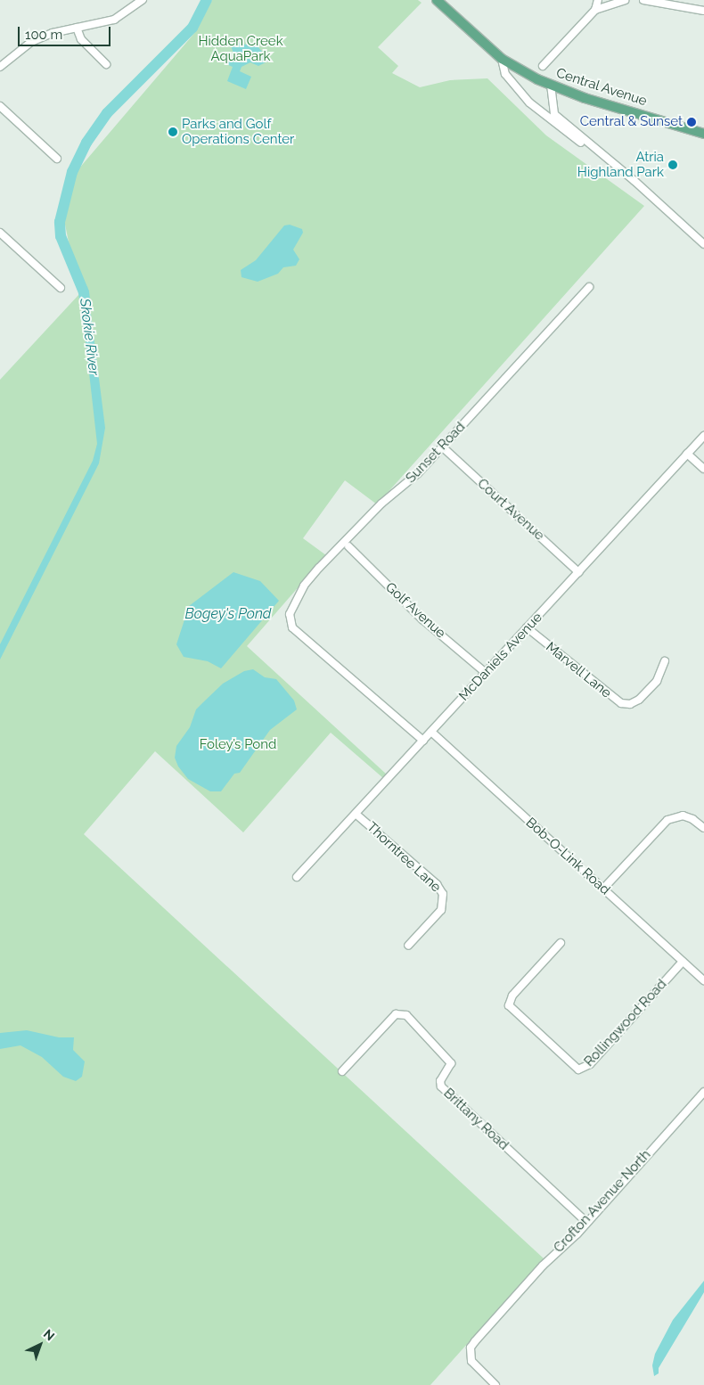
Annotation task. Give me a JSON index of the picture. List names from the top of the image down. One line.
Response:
{"streets":{"main road":["Central Avenue"],"street":["Sunset Road","Court Avenue","Golf Avenue","McDaniels Avenue","Marvell Lane","Bob-O-Link Road","Thorntree Lane","Rollingwood Road","Brittany Road","Crofton Avenue North"]},"crossings":[["Sunset Road","Court Avenue"],["Sunset Road","McDaniels Avenue"],["Court Avenue","McDaniels Avenue"],["Golf Avenue","McDaniels Avenue"],["McDaniels Avenue","Marvell Lane"],["McDaniels Avenue","Bob-O-Link Road"],["McDaniels Avenue","Thorntree Lane"],["Bob-O-Link Road","Rollingwood Road"],["Brittany Road","Crofton Avenue North"]],"water":["Skokie River","Bogey's Pond"],"parks":["Hidden Creek AquaPark","Foley’s Pond"],"places":["Central & Sunset","Parks and Golf Operations Center","Atria Highland Park"],"scale_bar":"100 m","north":"top right"}
